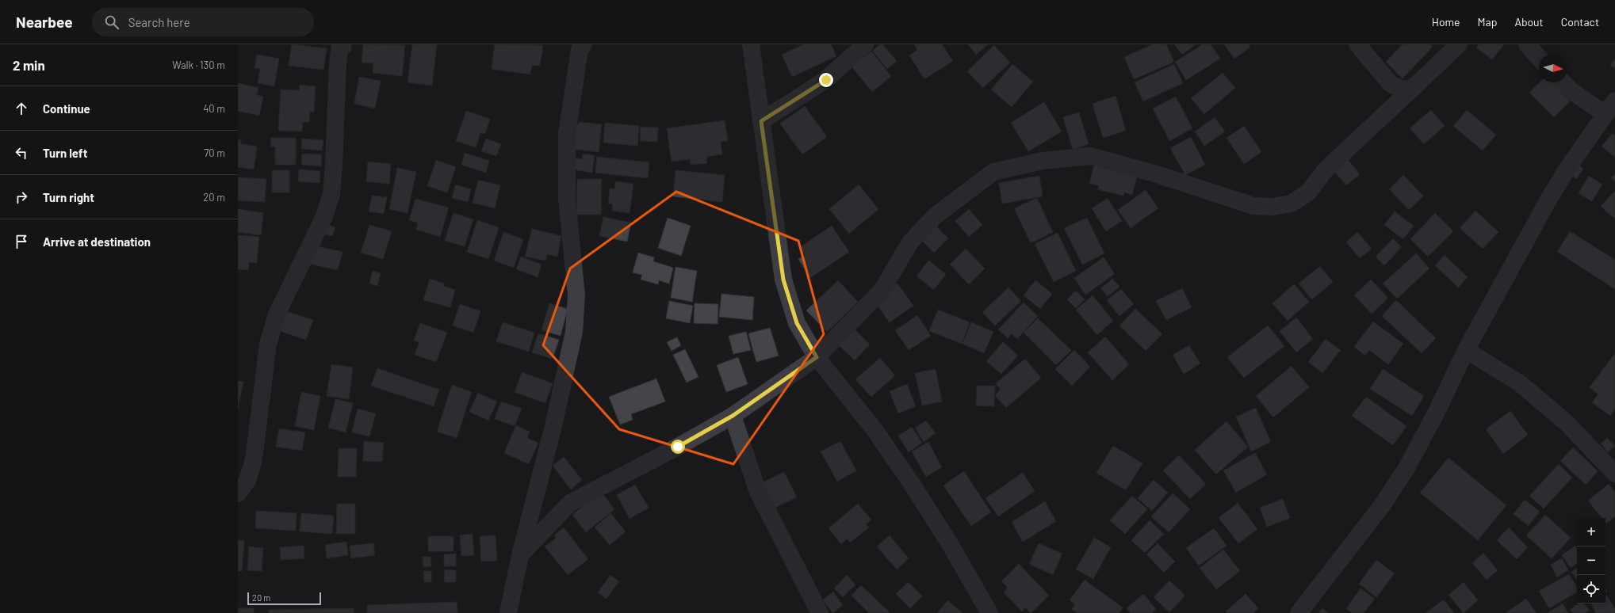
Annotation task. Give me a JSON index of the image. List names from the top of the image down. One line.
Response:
{"scale_bar":"20 m","north":"right","page":{"header":"Nearbee","search":"Search here","nav":["Home","Map","About","Contact"],"heading":["2 min","Walk · 130 m"],"list":[["Continue","40 m"],["Turn left","70 m"],["Turn right","20 m"],"Arrive at destination"],"map_buttons":["+","−"],"scale":"20 m"}}
